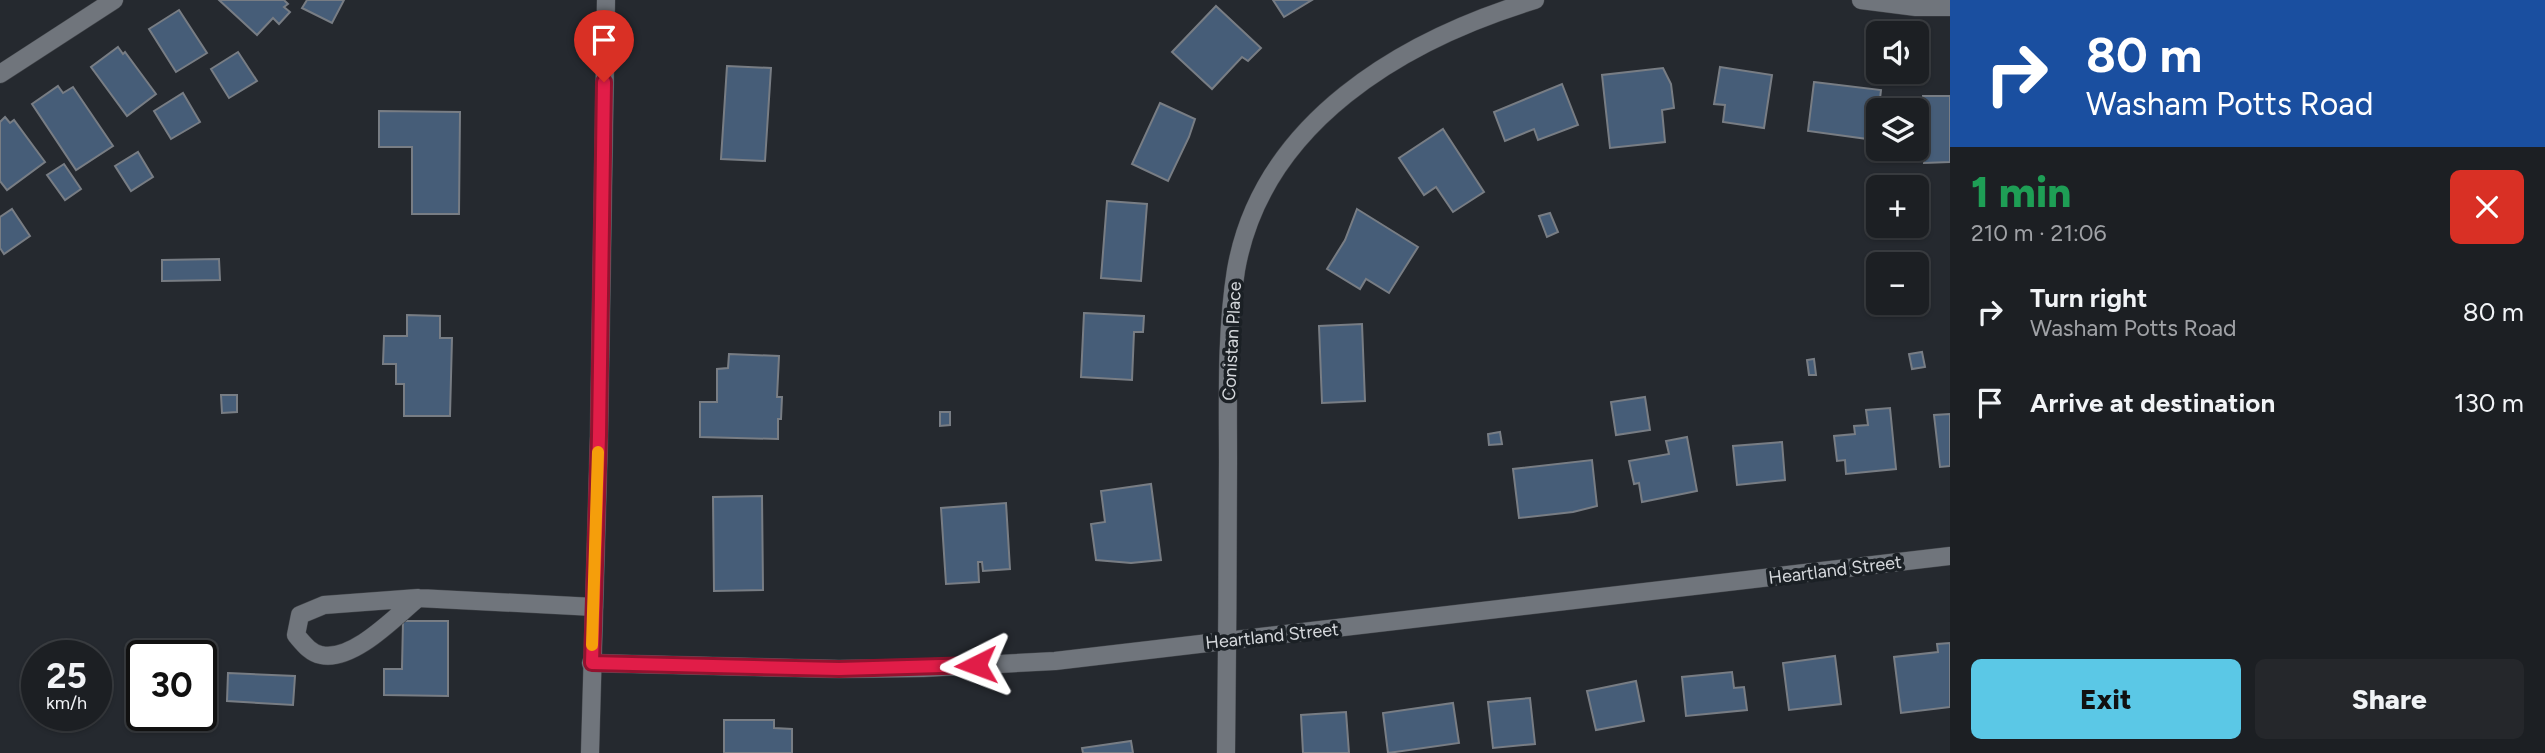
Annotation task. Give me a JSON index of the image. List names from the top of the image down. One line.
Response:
{"streets":{"street":["Conistan Place","Heartland Street"]},"crossings":[["Conistan Place","Heartland Street"]],"page":{"turn":["80 m","Washam Potts Road"],"map_buttons":["+","−"],"heading":["1 min","210 m · 21:06"],"list":[{"name":"Turn right","note":"Washam Potts Road","value":"80 m"},{"name":"Arrive at destination","value":"130 m"}],"speed":"25 km/h","limit":"30","buttons":["Exit","Share"]}}
